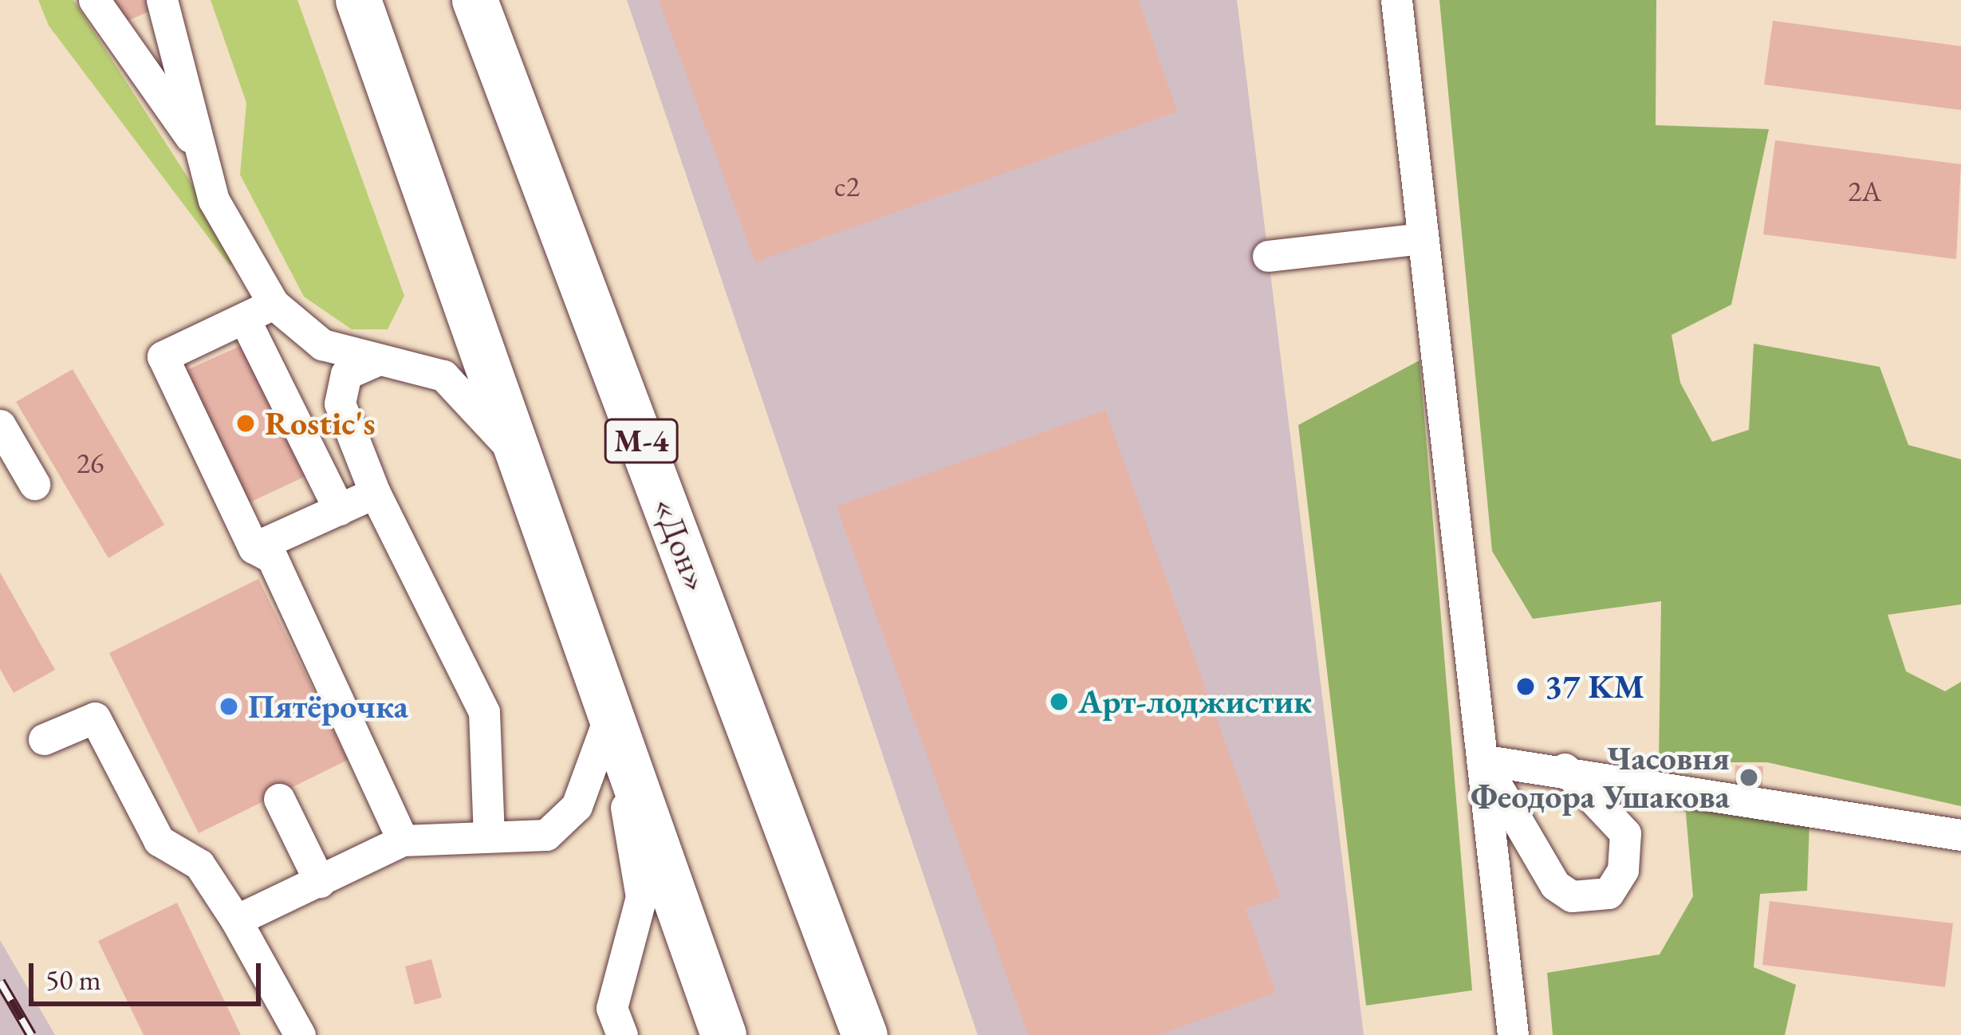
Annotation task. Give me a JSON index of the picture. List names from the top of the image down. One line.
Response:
{"streets":{"highway":["М-4","«Дон»"]},"places":["Rostic's","37 KM","Арт-лоджистик","Пятёрочка","Часовня Феодора Ушакова"],"house_numbers":["с2","2А","26"],"scale_bar":"50 m"}
